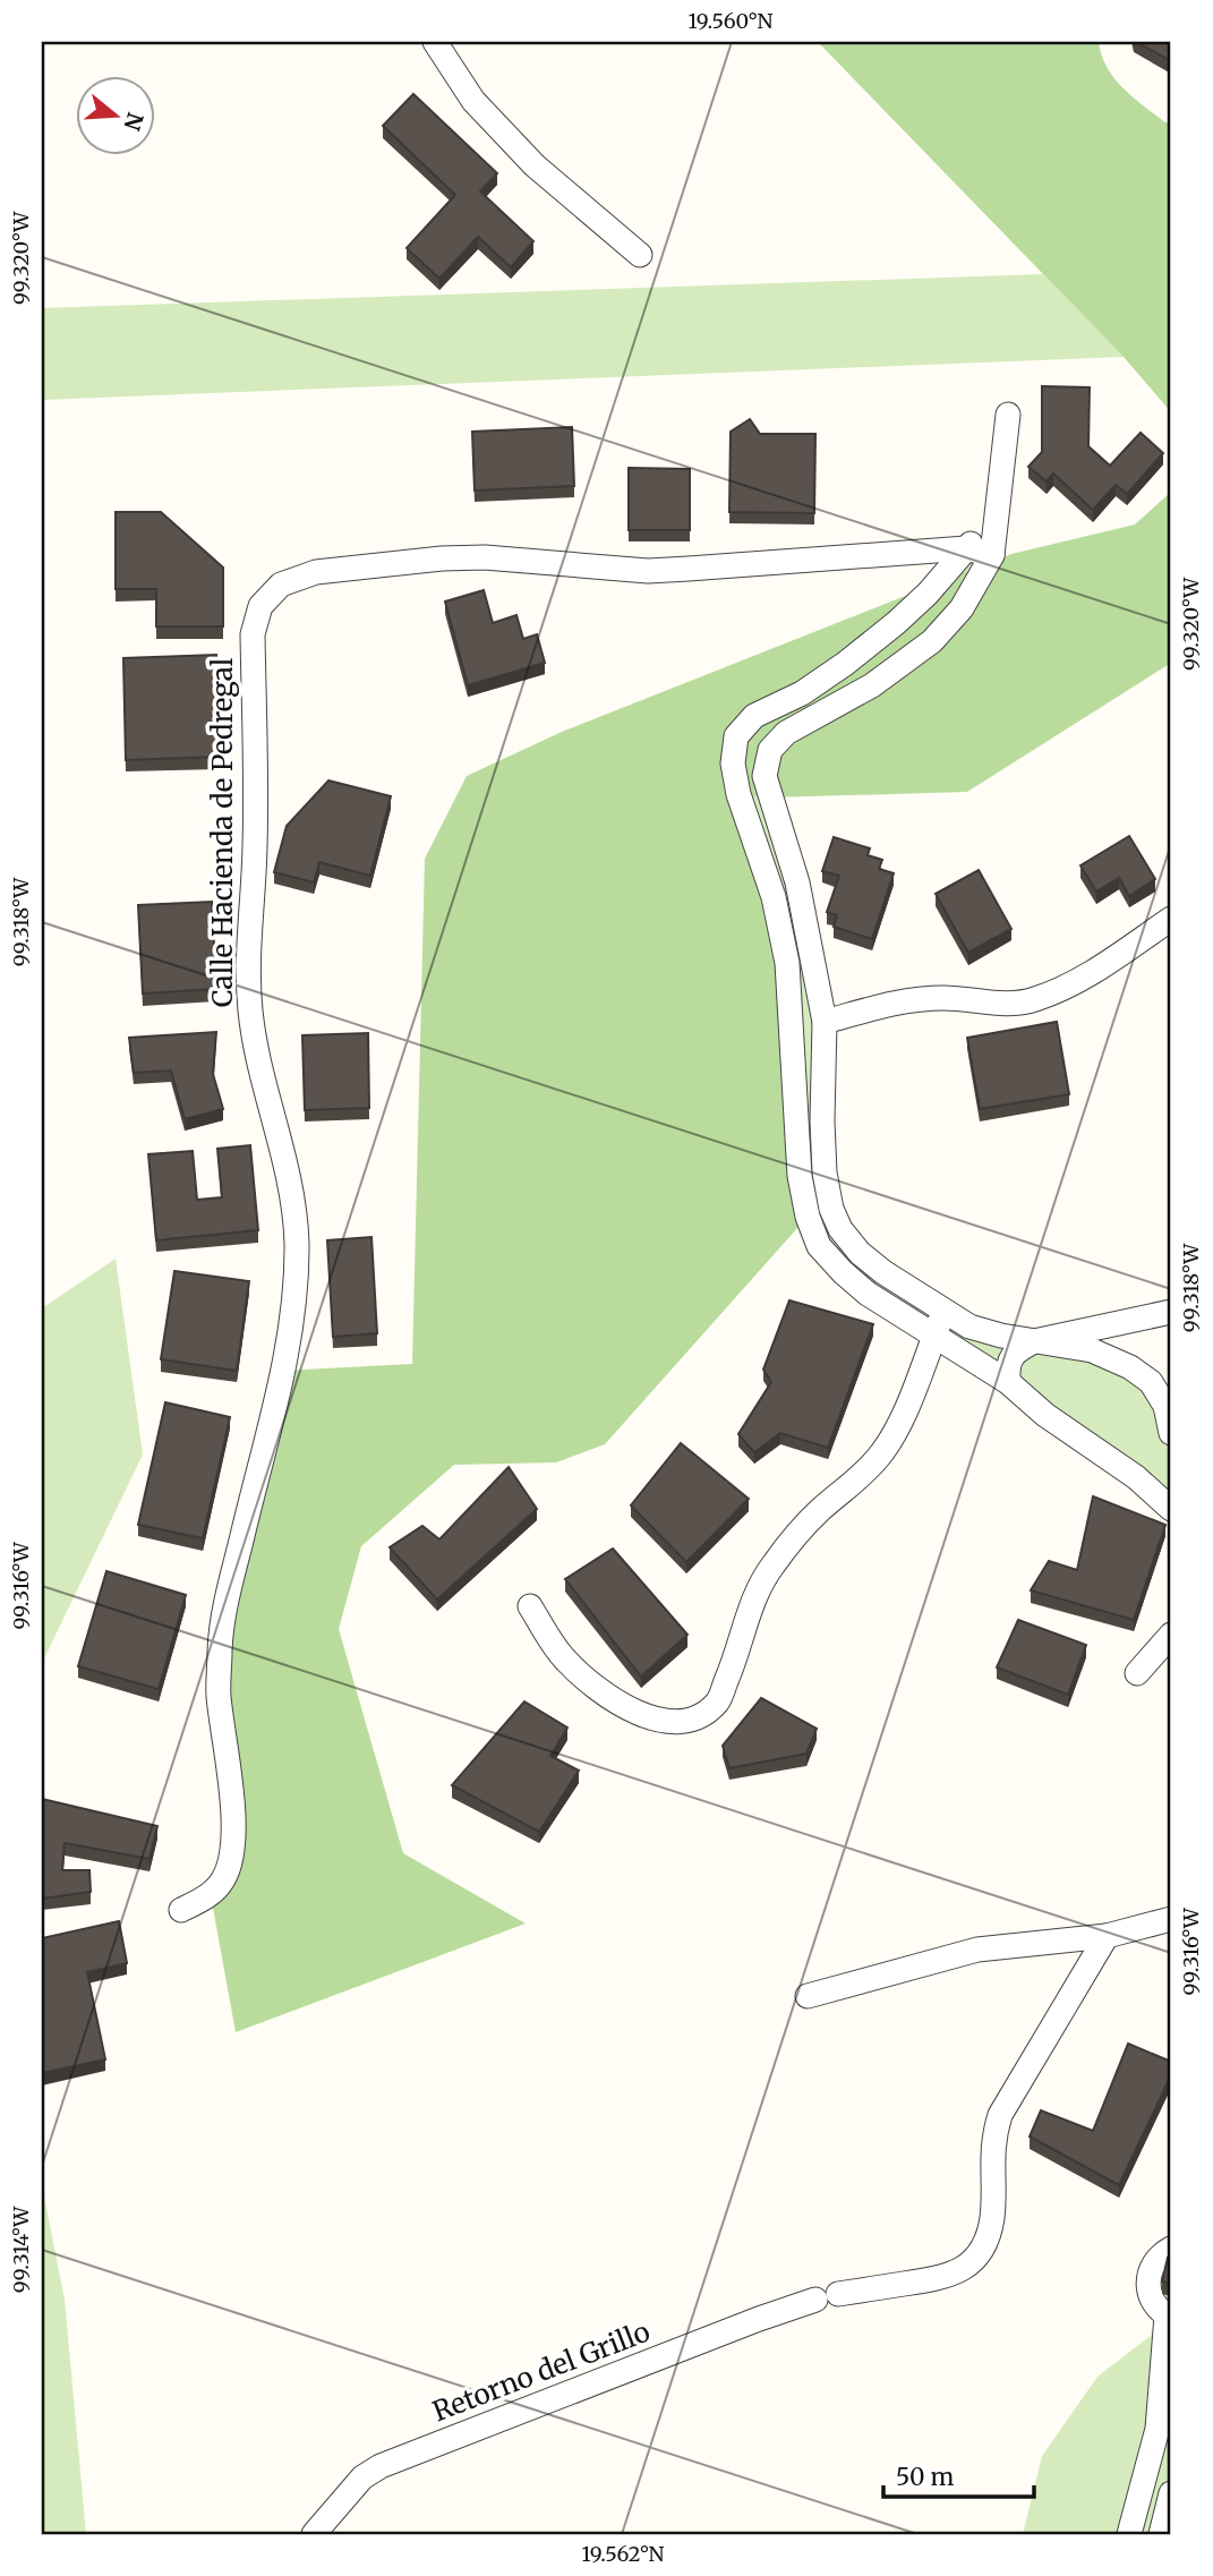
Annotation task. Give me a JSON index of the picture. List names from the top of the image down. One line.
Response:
{"streets":{"street":["Calle Hacienda de Pedregal","Retorno del Grillo"]},"scale_bar":"50 m","north":"right","coordinates":["19.560°N","99.320°W","99.318°W","99.316°W","99.314°W","19.562°N"]}
